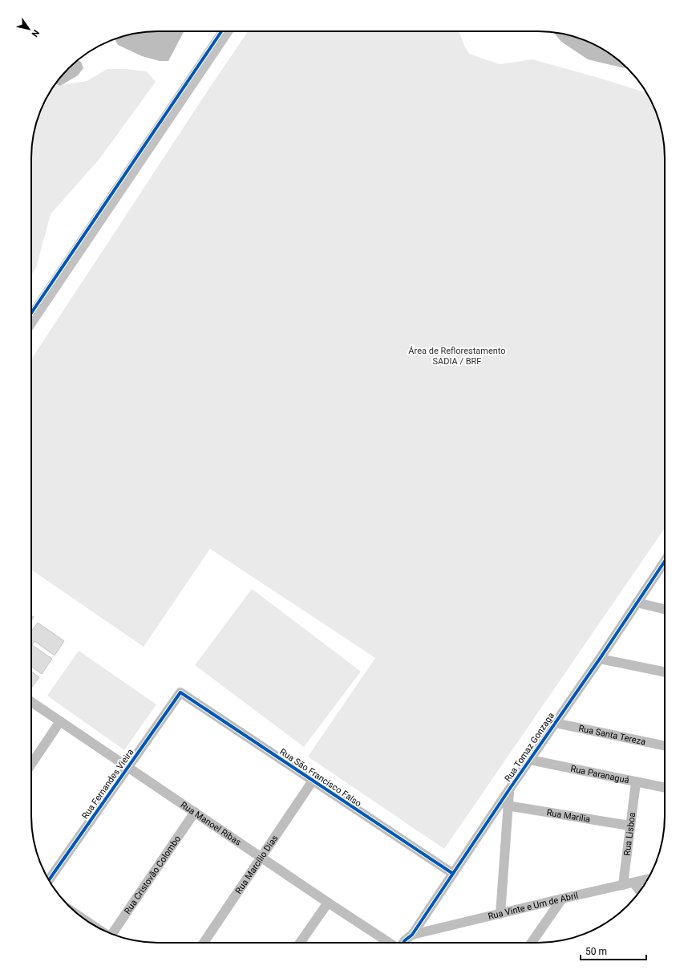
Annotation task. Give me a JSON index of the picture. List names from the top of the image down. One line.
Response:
{"streets":{"street":["Rua Santa Tereza","Rua Tomaz Gonzaga","Rua Paranaguá","Rua São Francisco Falso","Rua Fernandes Vieira","Rua Marília","Rua Manoel Ribas","Rua Lisboa","Rua Marcílio Dias","Rua Cristovão Colombo","Rua Vinte e Um de Abril"]},"crossings":[["Rua Santa Tereza","Rua Tomaz Gonzaga"],["Rua Tomaz Gonzaga","Rua Paranaguá"],["Rua Tomaz Gonzaga","Rua São Francisco Falso"],["Rua Tomaz Gonzaga","Rua Vinte e Um de Abril"],["Rua Paranaguá","Rua Lisboa"],["Rua São Francisco Falso","Rua Fernandes Vieira"],["Rua São Francisco Falso","Rua Marcílio Dias"],["Rua Fernandes Vieira","Rua Manoel Ribas"],["Rua Marília","Rua Lisboa"],["Rua Manoel Ribas","Rua Marcílio Dias"],["Rua Manoel Ribas","Rua Cristovão Colombo"],["Rua Lisboa","Rua Vinte e Um de Abril"]],"parks":["Área de Reflorestamento SADIA / BRF"],"scale_bar":"50 m","north":"bottom right"}
